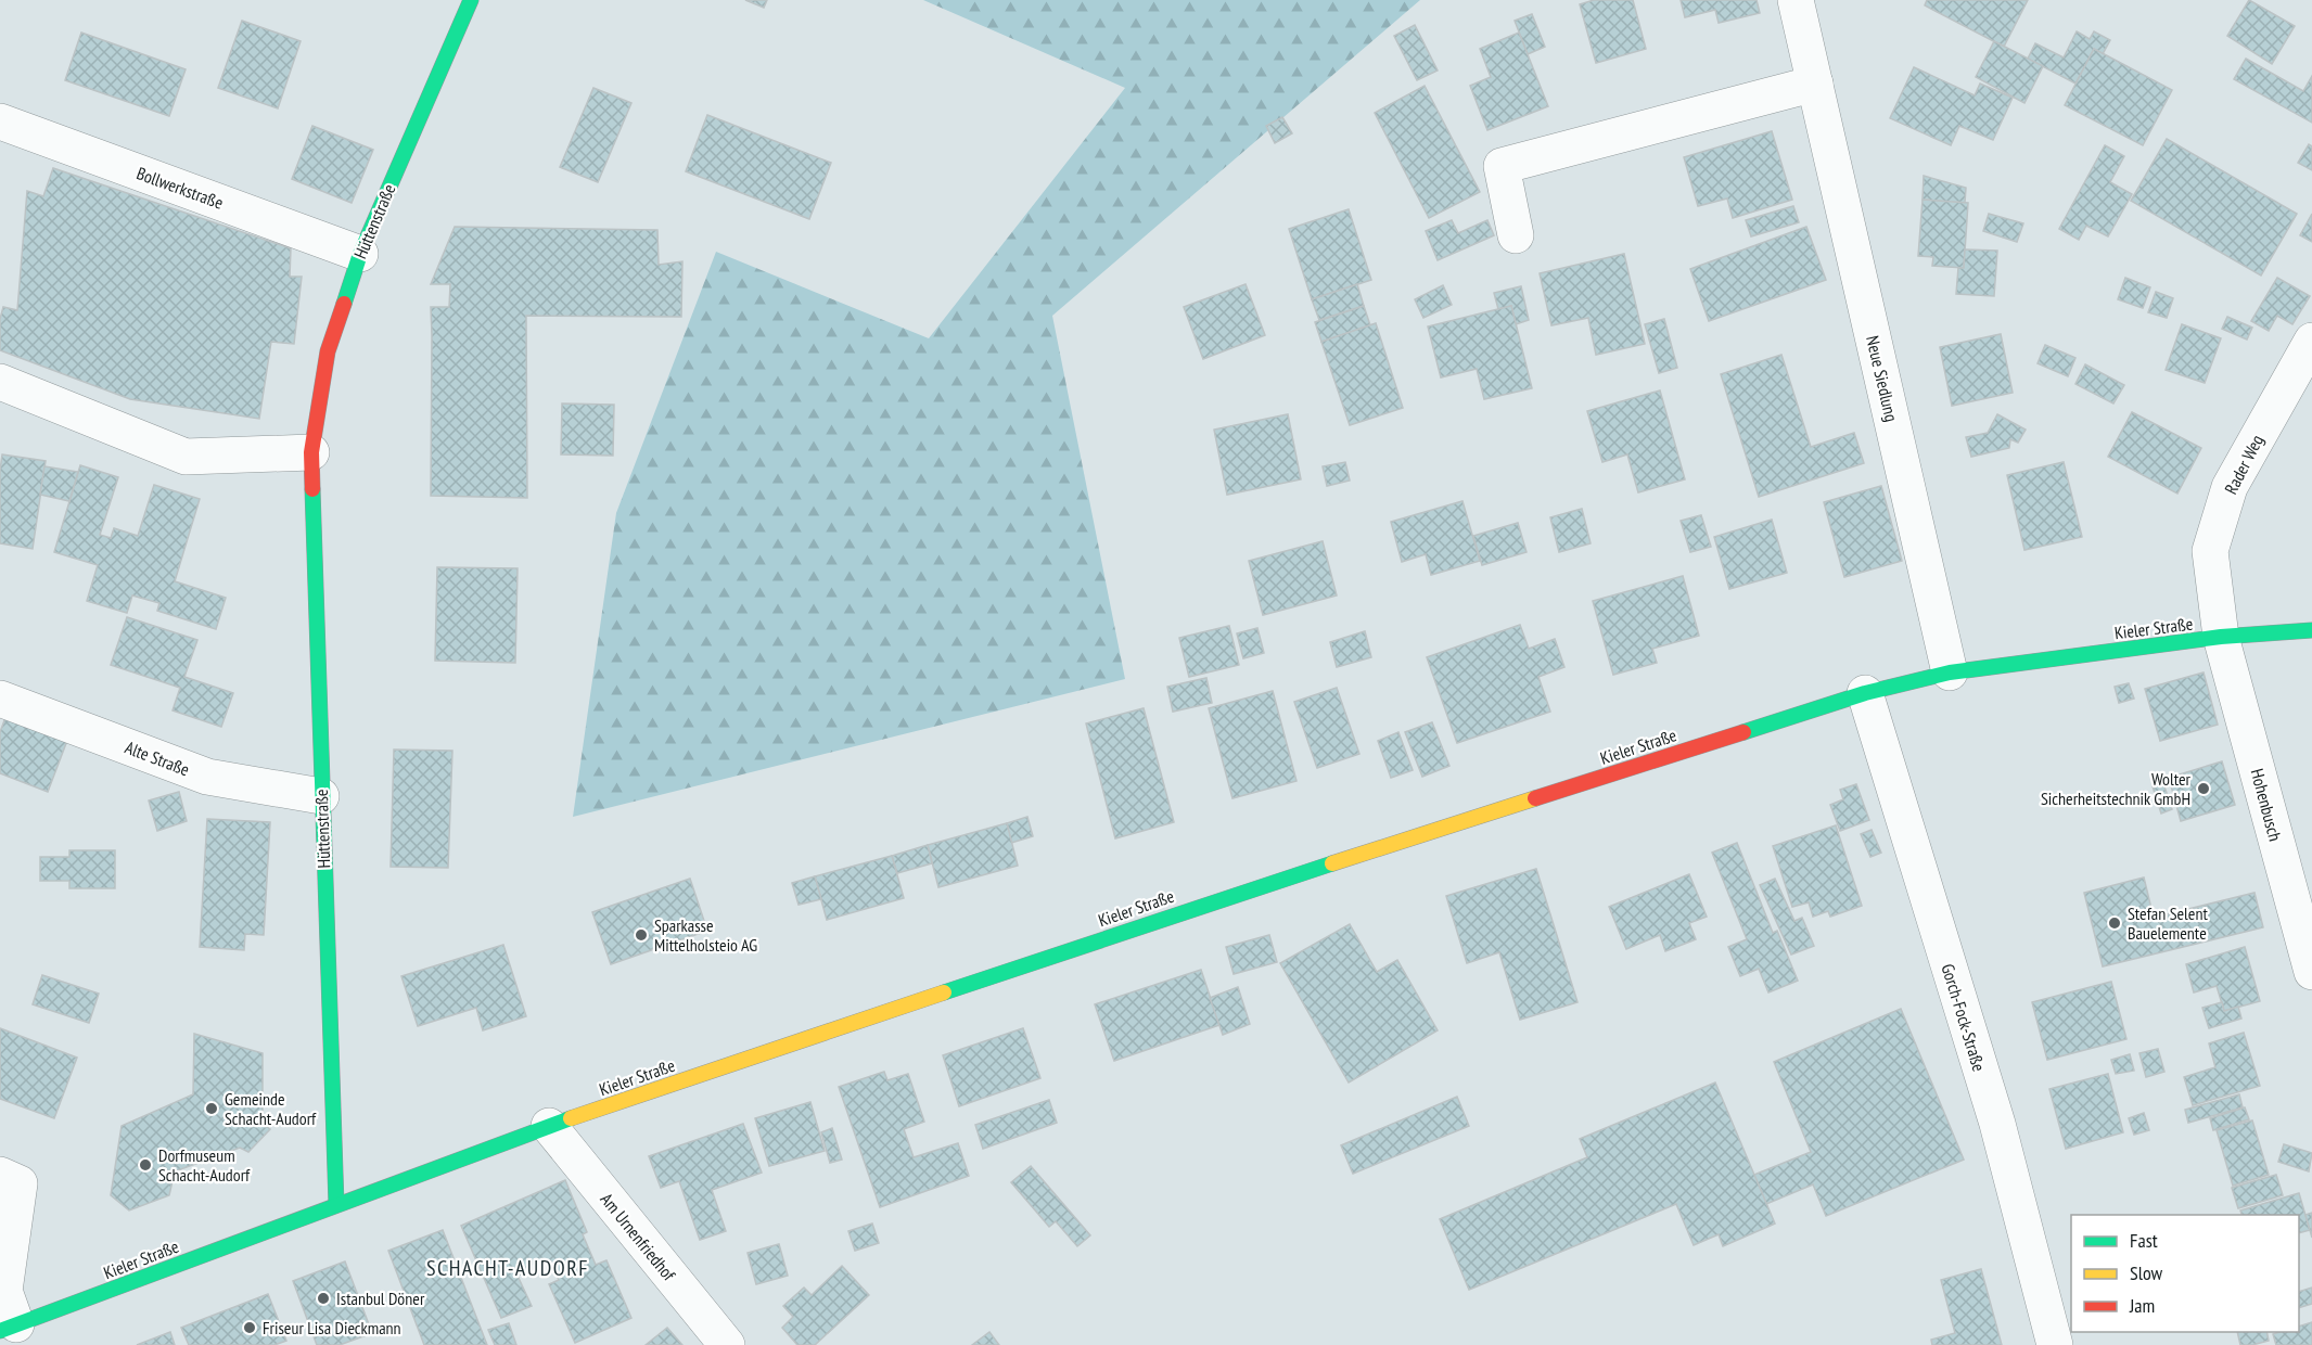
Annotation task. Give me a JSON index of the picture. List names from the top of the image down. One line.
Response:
{"streets":{"main road":["Hüttenstraße","Kieler Straße"],"street":["Bollwerkstraße","Neue Siedlung","Rader Weg","Alte Straße","Hohenbusch","Gorch-Fock-Straße","Am Urnenfriedhof"]},"crossings":[["Bollwerkstraße","Hüttenstraße"],["Hüttenstraße","Kieler Straße"],["Hüttenstraße","Alte Straße"],["Neue Siedlung","Kieler Straße"],["Rader Weg","Kieler Straße"],["Rader Weg","Hohenbusch"],["Kieler Straße","Hohenbusch"],["Kieler Straße","Gorch-Fock-Straße"],["Kieler Straße","Am Urnenfriedhof"]],"districts":["SCHACHT-AUDORF"],"places":["Wolter Sicherheitstechnik GmbH","Stefan Selent Bauelemente","Sparkasse Mittelholsteio AG","Gemeinde Schacht-Audorf","Dorfmuseum Schacht-Audorf","Istanbul Döner","Friseur Lisa Dieckmann"],"legend":["Fast","Slow","Jam"]}
